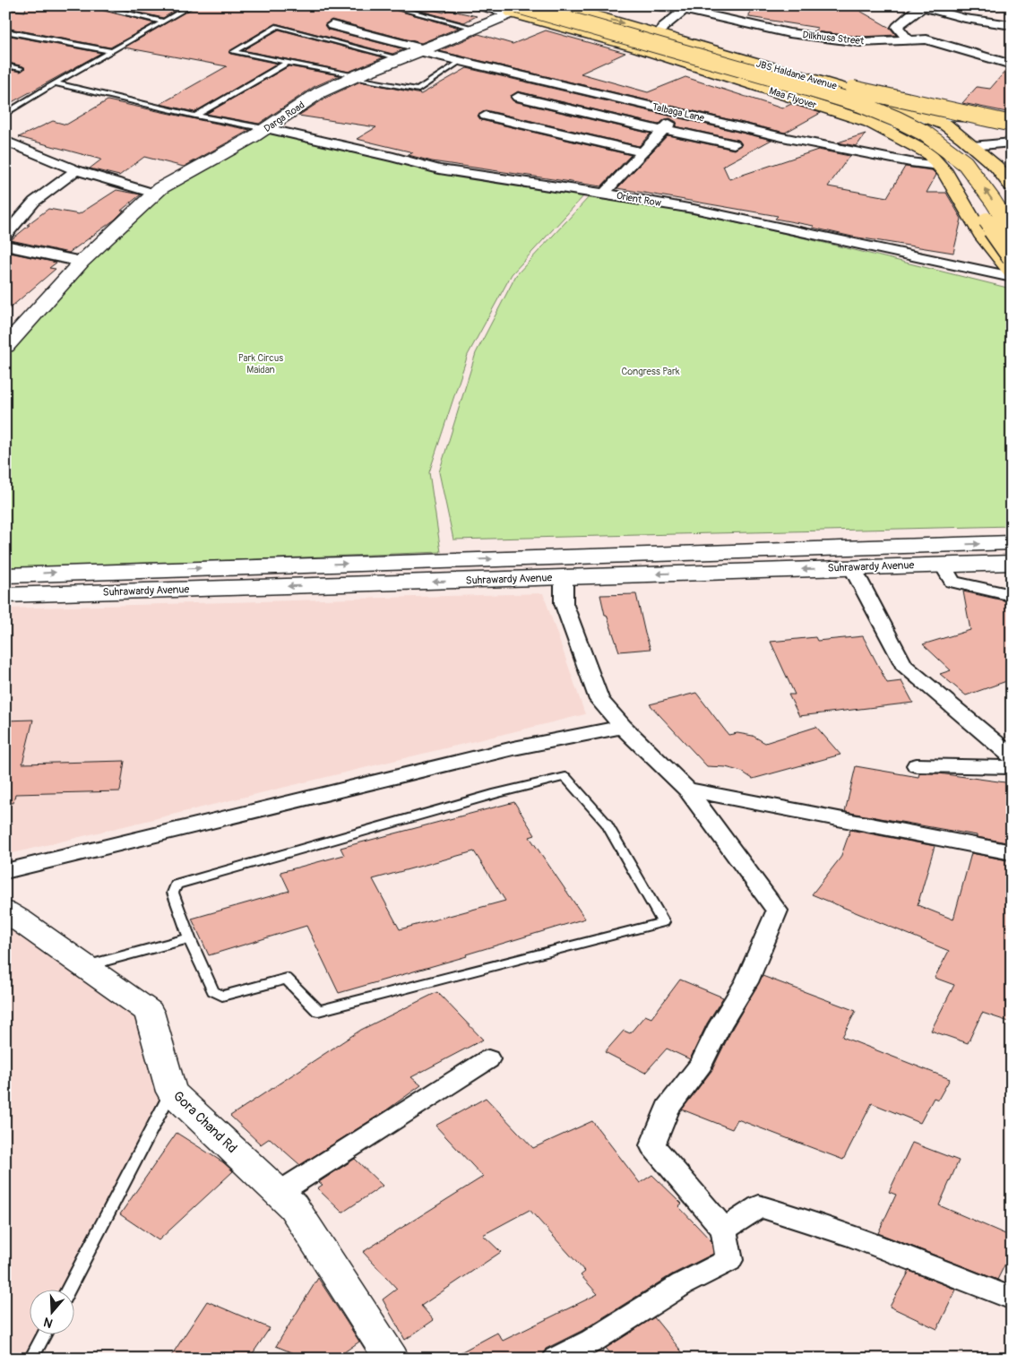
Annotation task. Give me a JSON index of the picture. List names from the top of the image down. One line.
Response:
{"streets":{"main road":["JBS Haldane Avenue","Maa Flyover","Darga Road","Suhrawardy Avenue","Gora Chand Rd"],"street":["Dilkhusa Street","Talbaga Lane","Orient Row"]},"crossings":[["Maa Flyover","Talbaga Lane"],["Maa Flyover","Darga Road"],["Talbaga Lane","Darga Road"],["Darga Road","Orient Row"]],"parks":["Park Circus Maidan","Congress Park"],"north":"bottom"}
